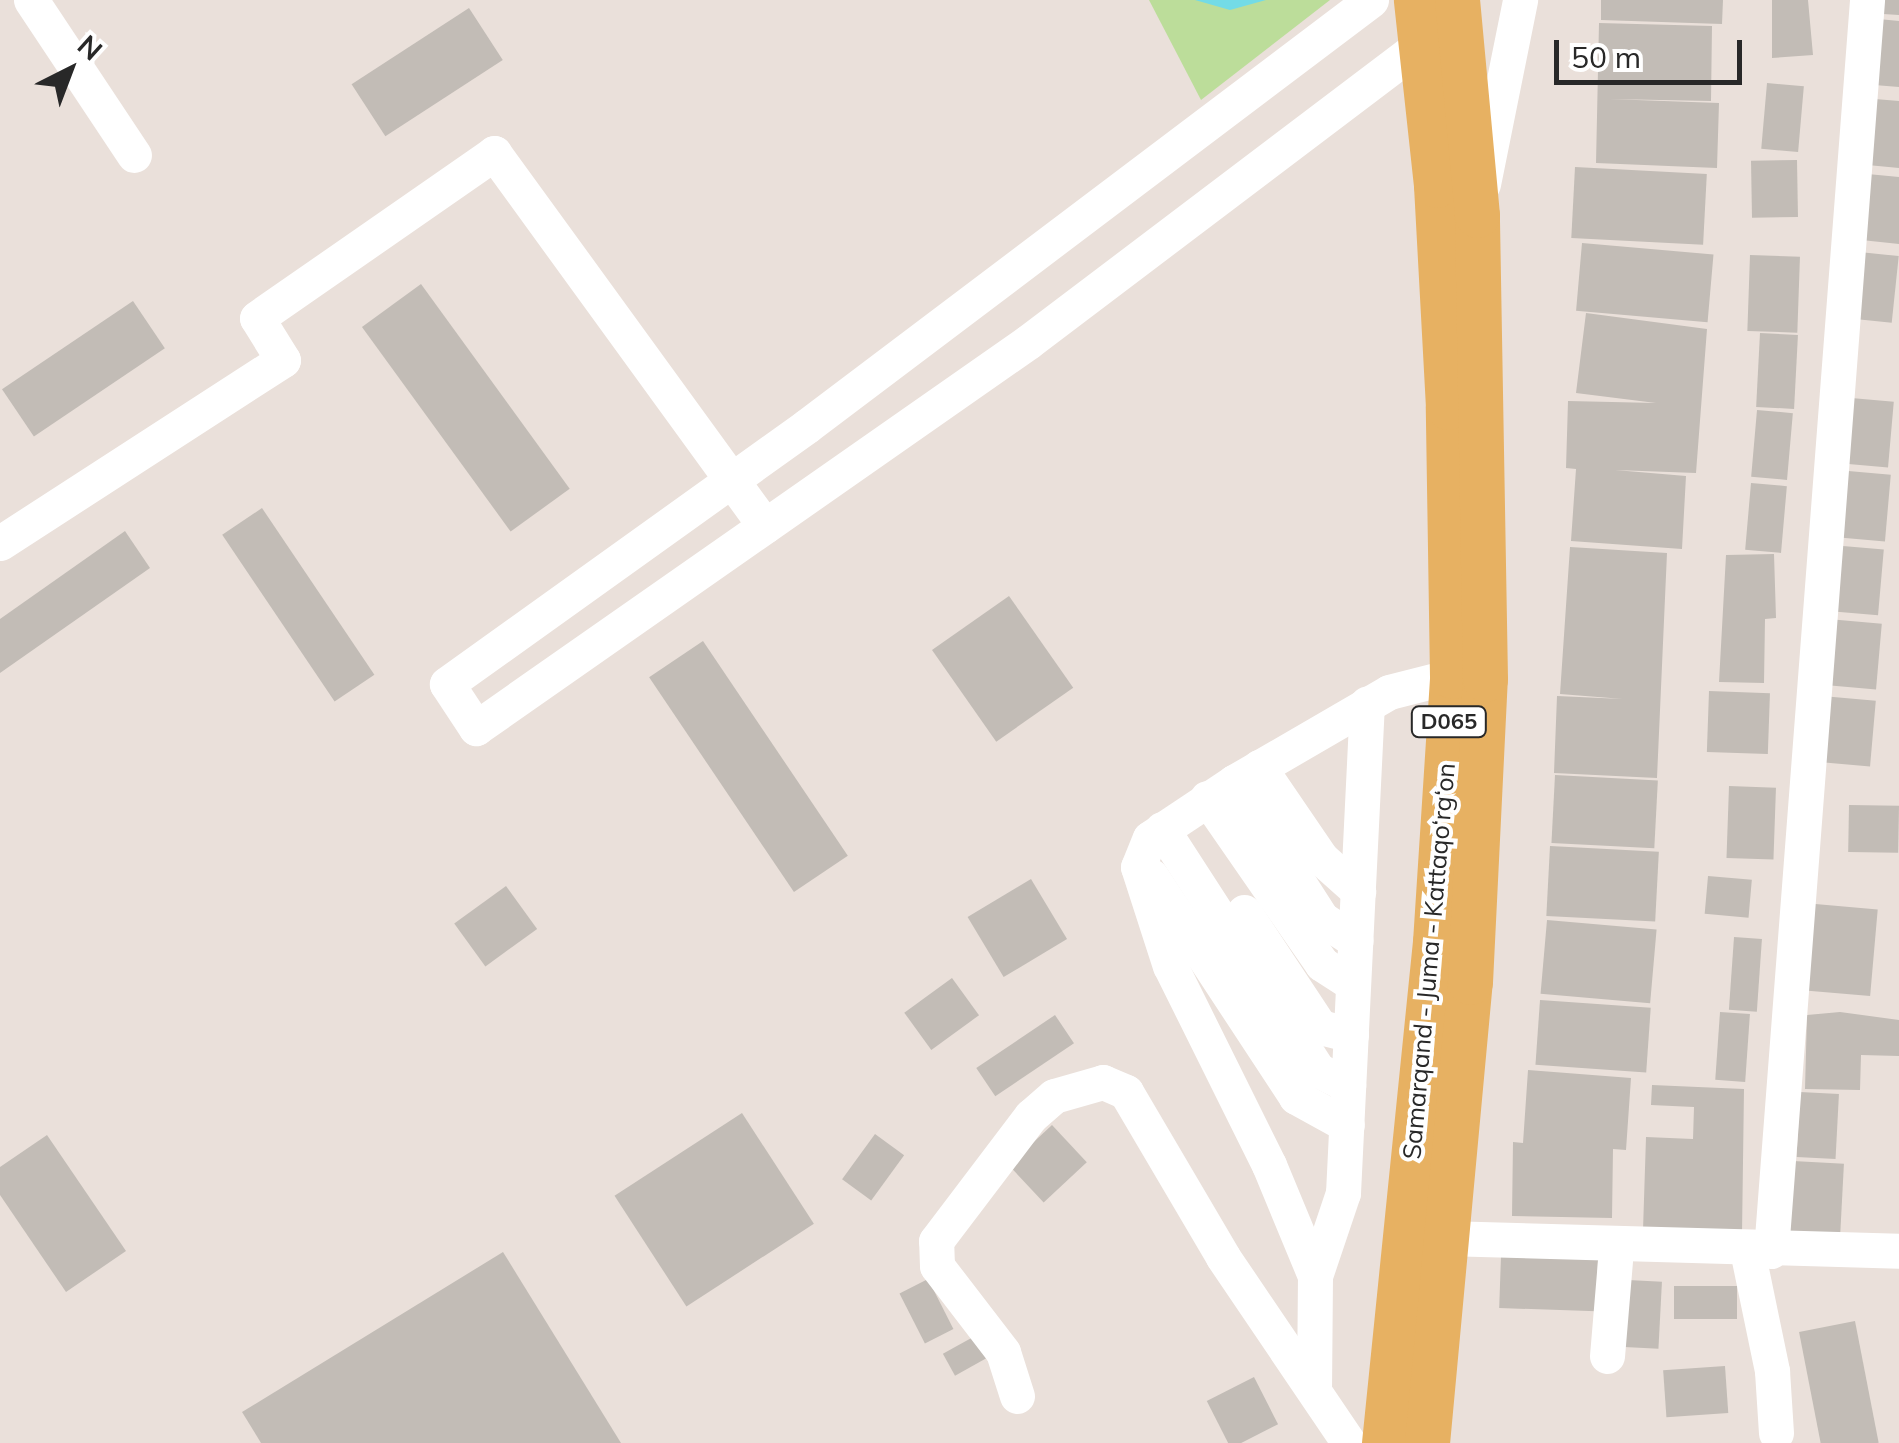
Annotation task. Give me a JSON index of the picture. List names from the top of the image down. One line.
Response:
{"streets":{"main road":["D065","Samarqand - Juma - Kattaqo‘rg‘on"]},"scale_bar":"50 m","north":"top right"}
